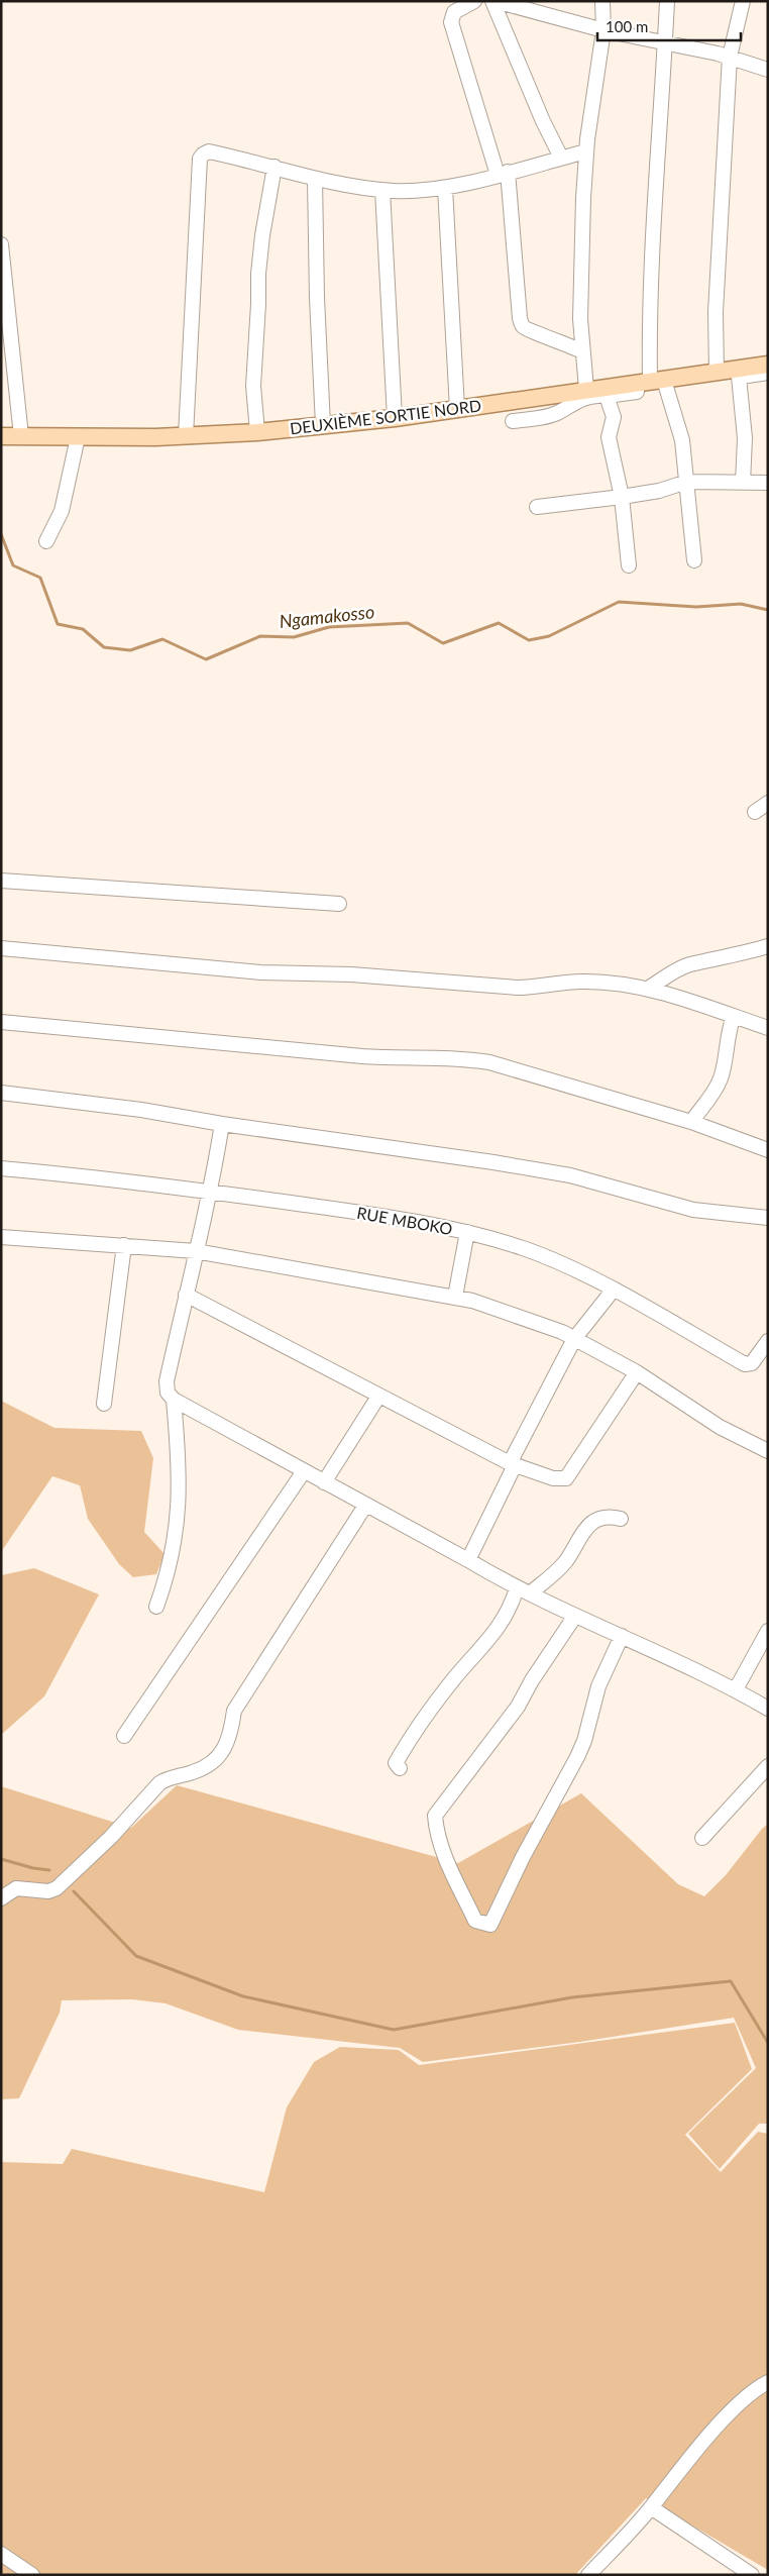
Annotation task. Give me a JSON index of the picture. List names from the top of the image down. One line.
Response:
{"streets":{"main road":["DEUXIÈME SORTIE NORD"],"street":["RUE MBOKO"]},"water":["Ngamakosso"],"scale_bar":"100 m"}
